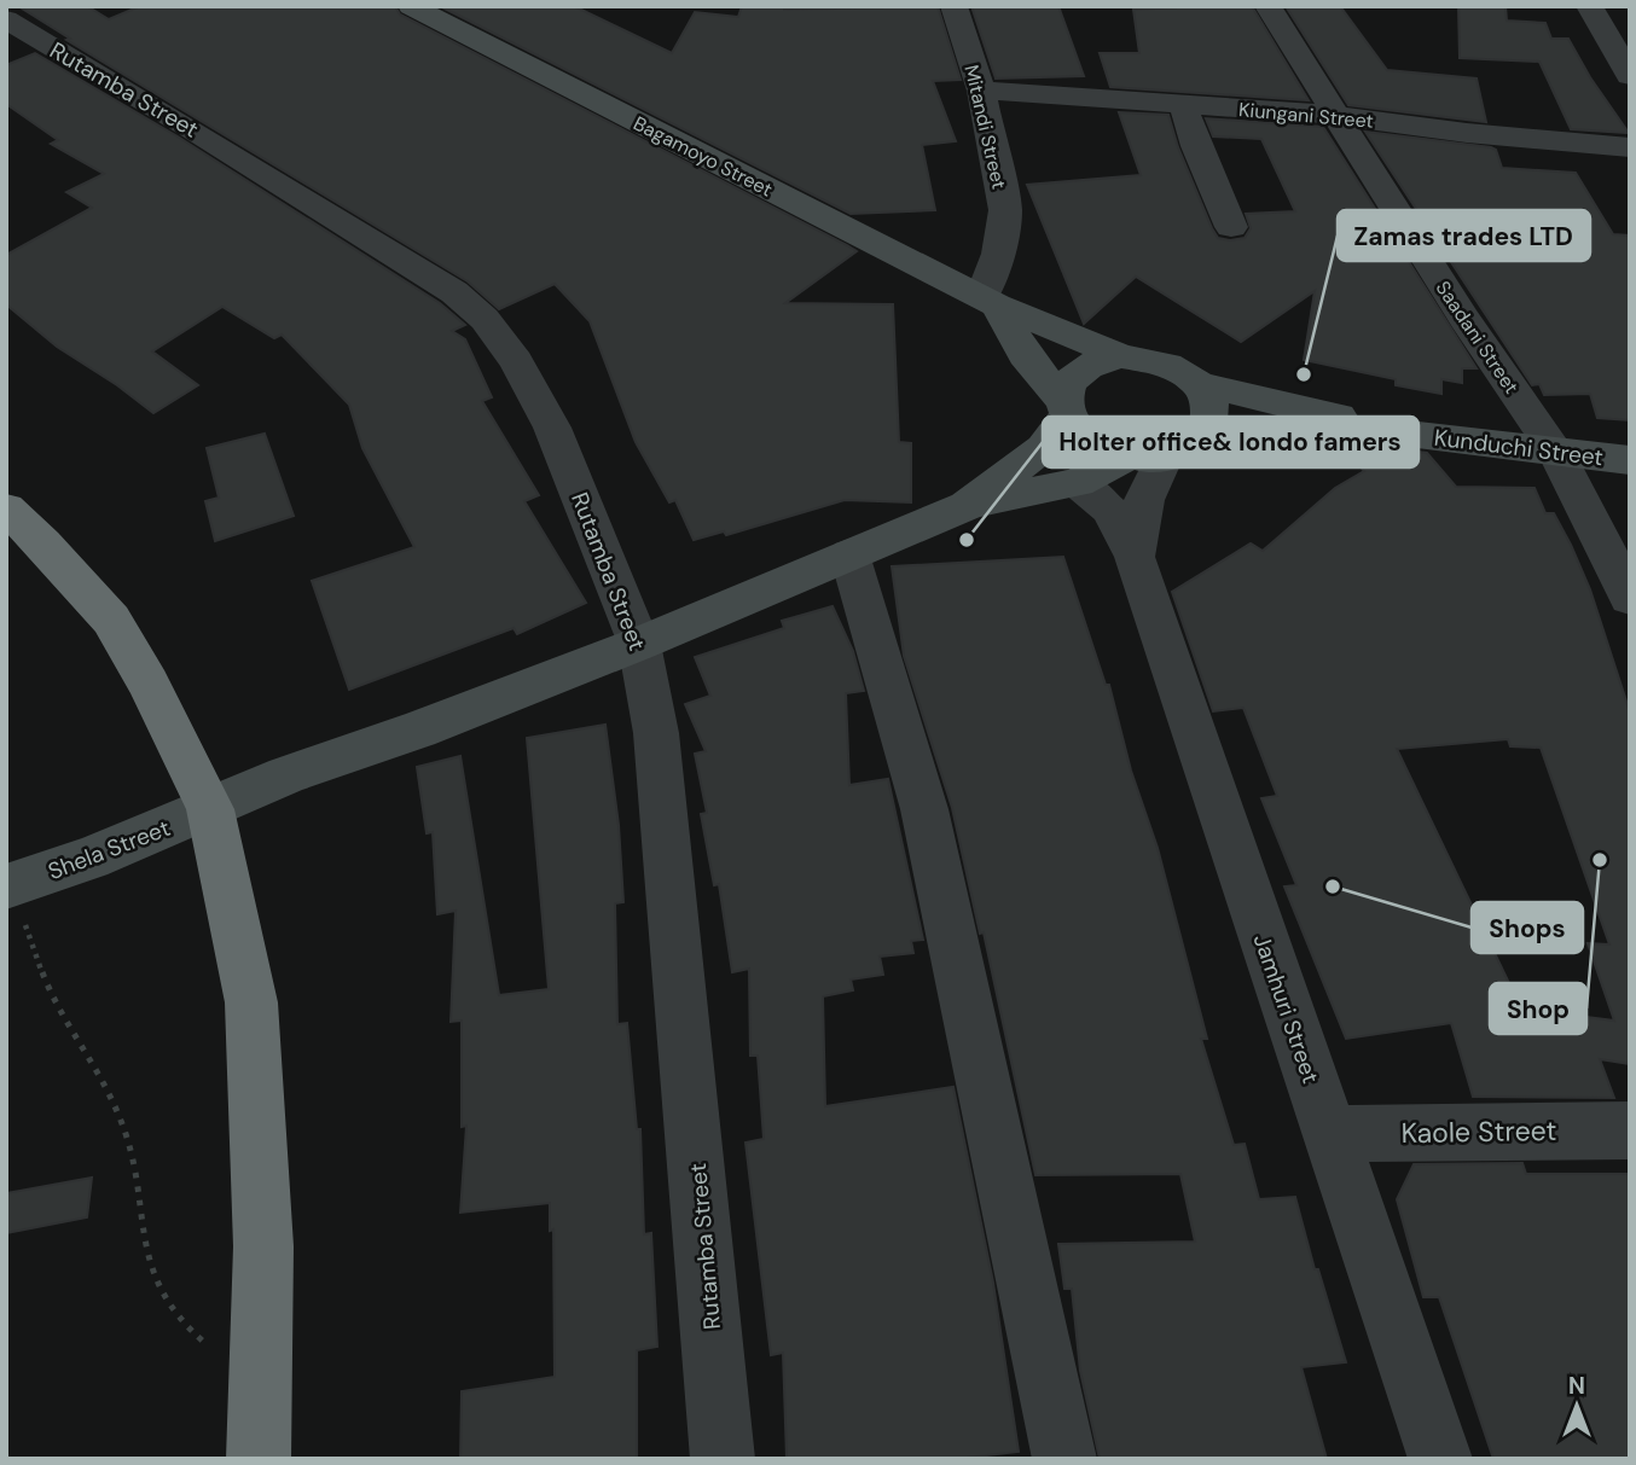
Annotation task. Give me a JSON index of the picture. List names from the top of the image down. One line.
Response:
{"streets":{"main road":["Bagamoyo Street","Kunduchi Street","Shela Street"],"street":["Rutamba Street","Kiungani Street","Mitandi Street","Saadani Street","Jamhuri Street","Kaole Street"]},"crossings":[["Rutamba Street","Shela Street"],["Kiungani Street","Mitandi Street"],["Kiungani Street","Saadani Street"],["Mitandi Street","Bagamoyo Street"],["Saadani Street","Kunduchi Street"],["Jamhuri Street","Kaole Street"]],"places":["Zamas trades LTD","Holter office& londo famers","Shop","Shops"],"north":"top"}
